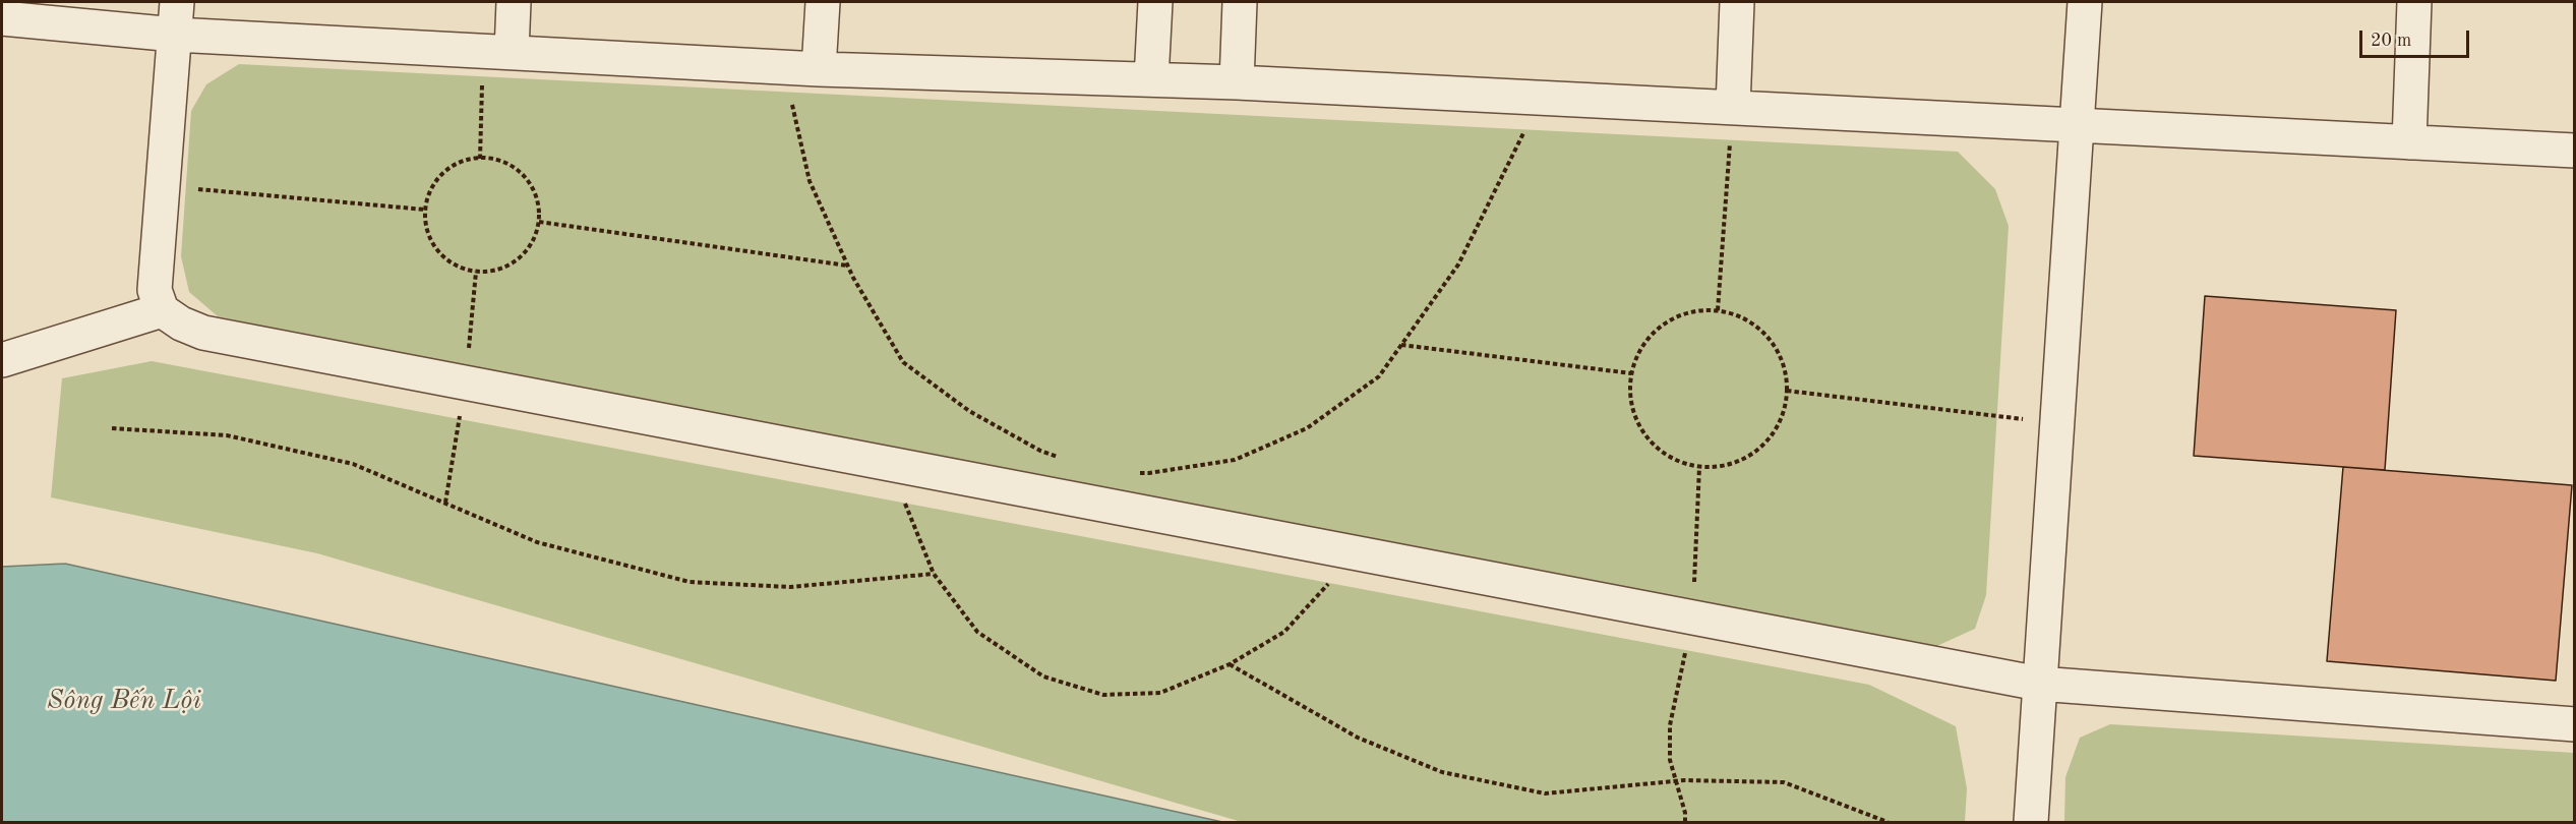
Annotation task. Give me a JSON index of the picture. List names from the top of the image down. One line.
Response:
{"water":["Sông Bến Lội"],"scale_bar":"20 m"}
